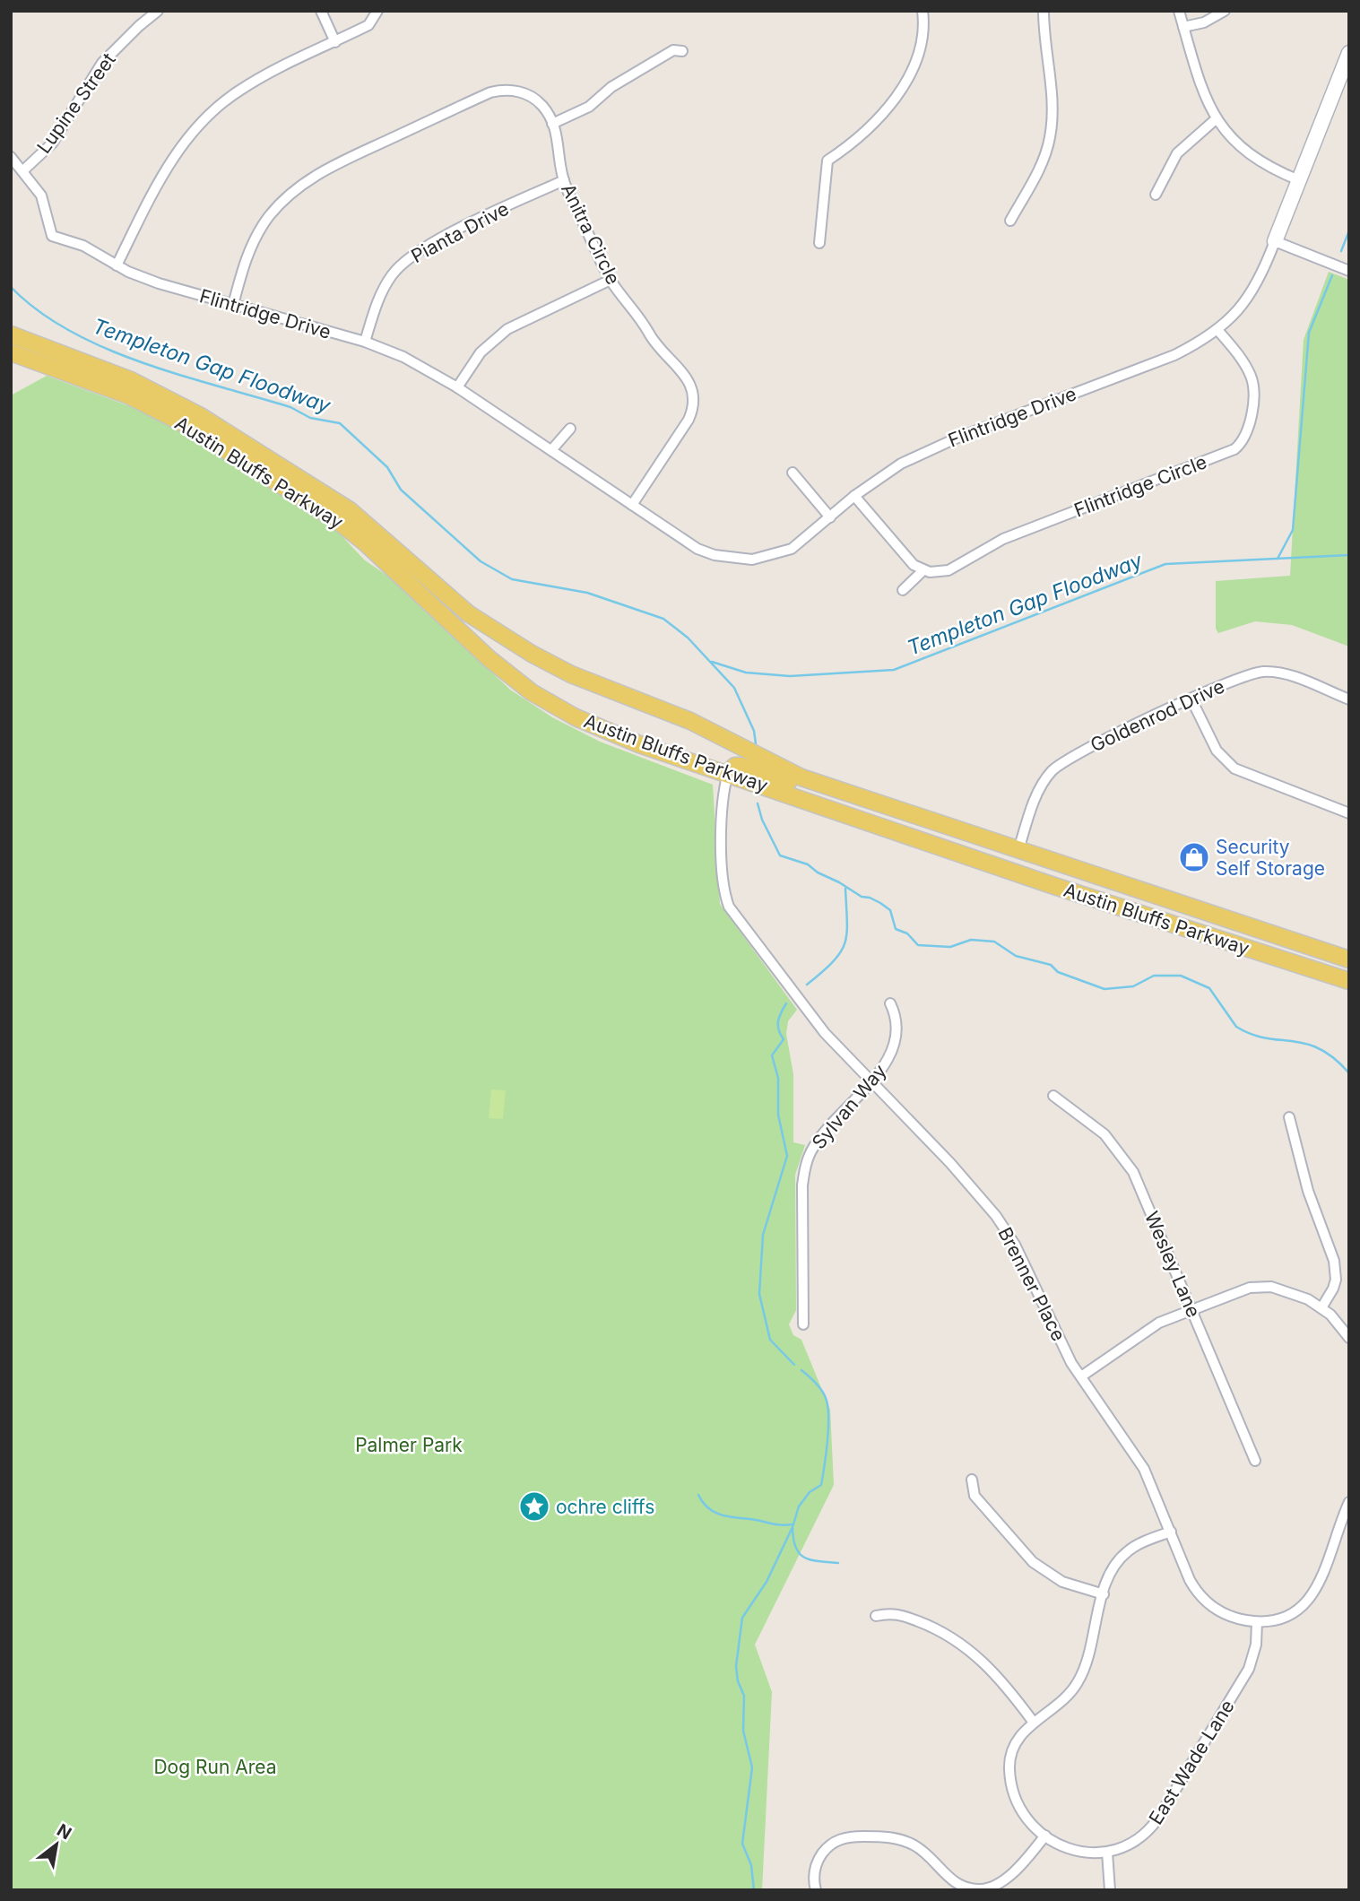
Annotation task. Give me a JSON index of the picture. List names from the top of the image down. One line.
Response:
{"streets":{"main road":["Austin Bluffs Parkway"],"street":["Lupine Street","Pianta Drive","Anitra Circle","Flintridge Drive","Flintridge Circle","Goldenrod Drive","Sylvan Way","Wesley Lane","Brenner Place","East Wade Lane"]},"crossings":[["Lupine Street","Flintridge Drive"],["Pianta Drive","Anitra Circle"],["Pianta Drive","Flintridge Drive"],["Anitra Circle","Flintridge Drive"],["Flintridge Drive","Flintridge Circle"],["Austin Bluffs Parkway","Goldenrod Drive"],["Austin Bluffs Parkway","Brenner Place"],["Sylvan Way","Brenner Place"],["Brenner Place","East Wade Lane"]],"water":["Templeton Gap Floodway"],"parks":["Palmer Park","Dog Run Area"],"places":{"shop":["Security Self Storage"],"place":["ochre cliffs"]},"north":"top right"}
